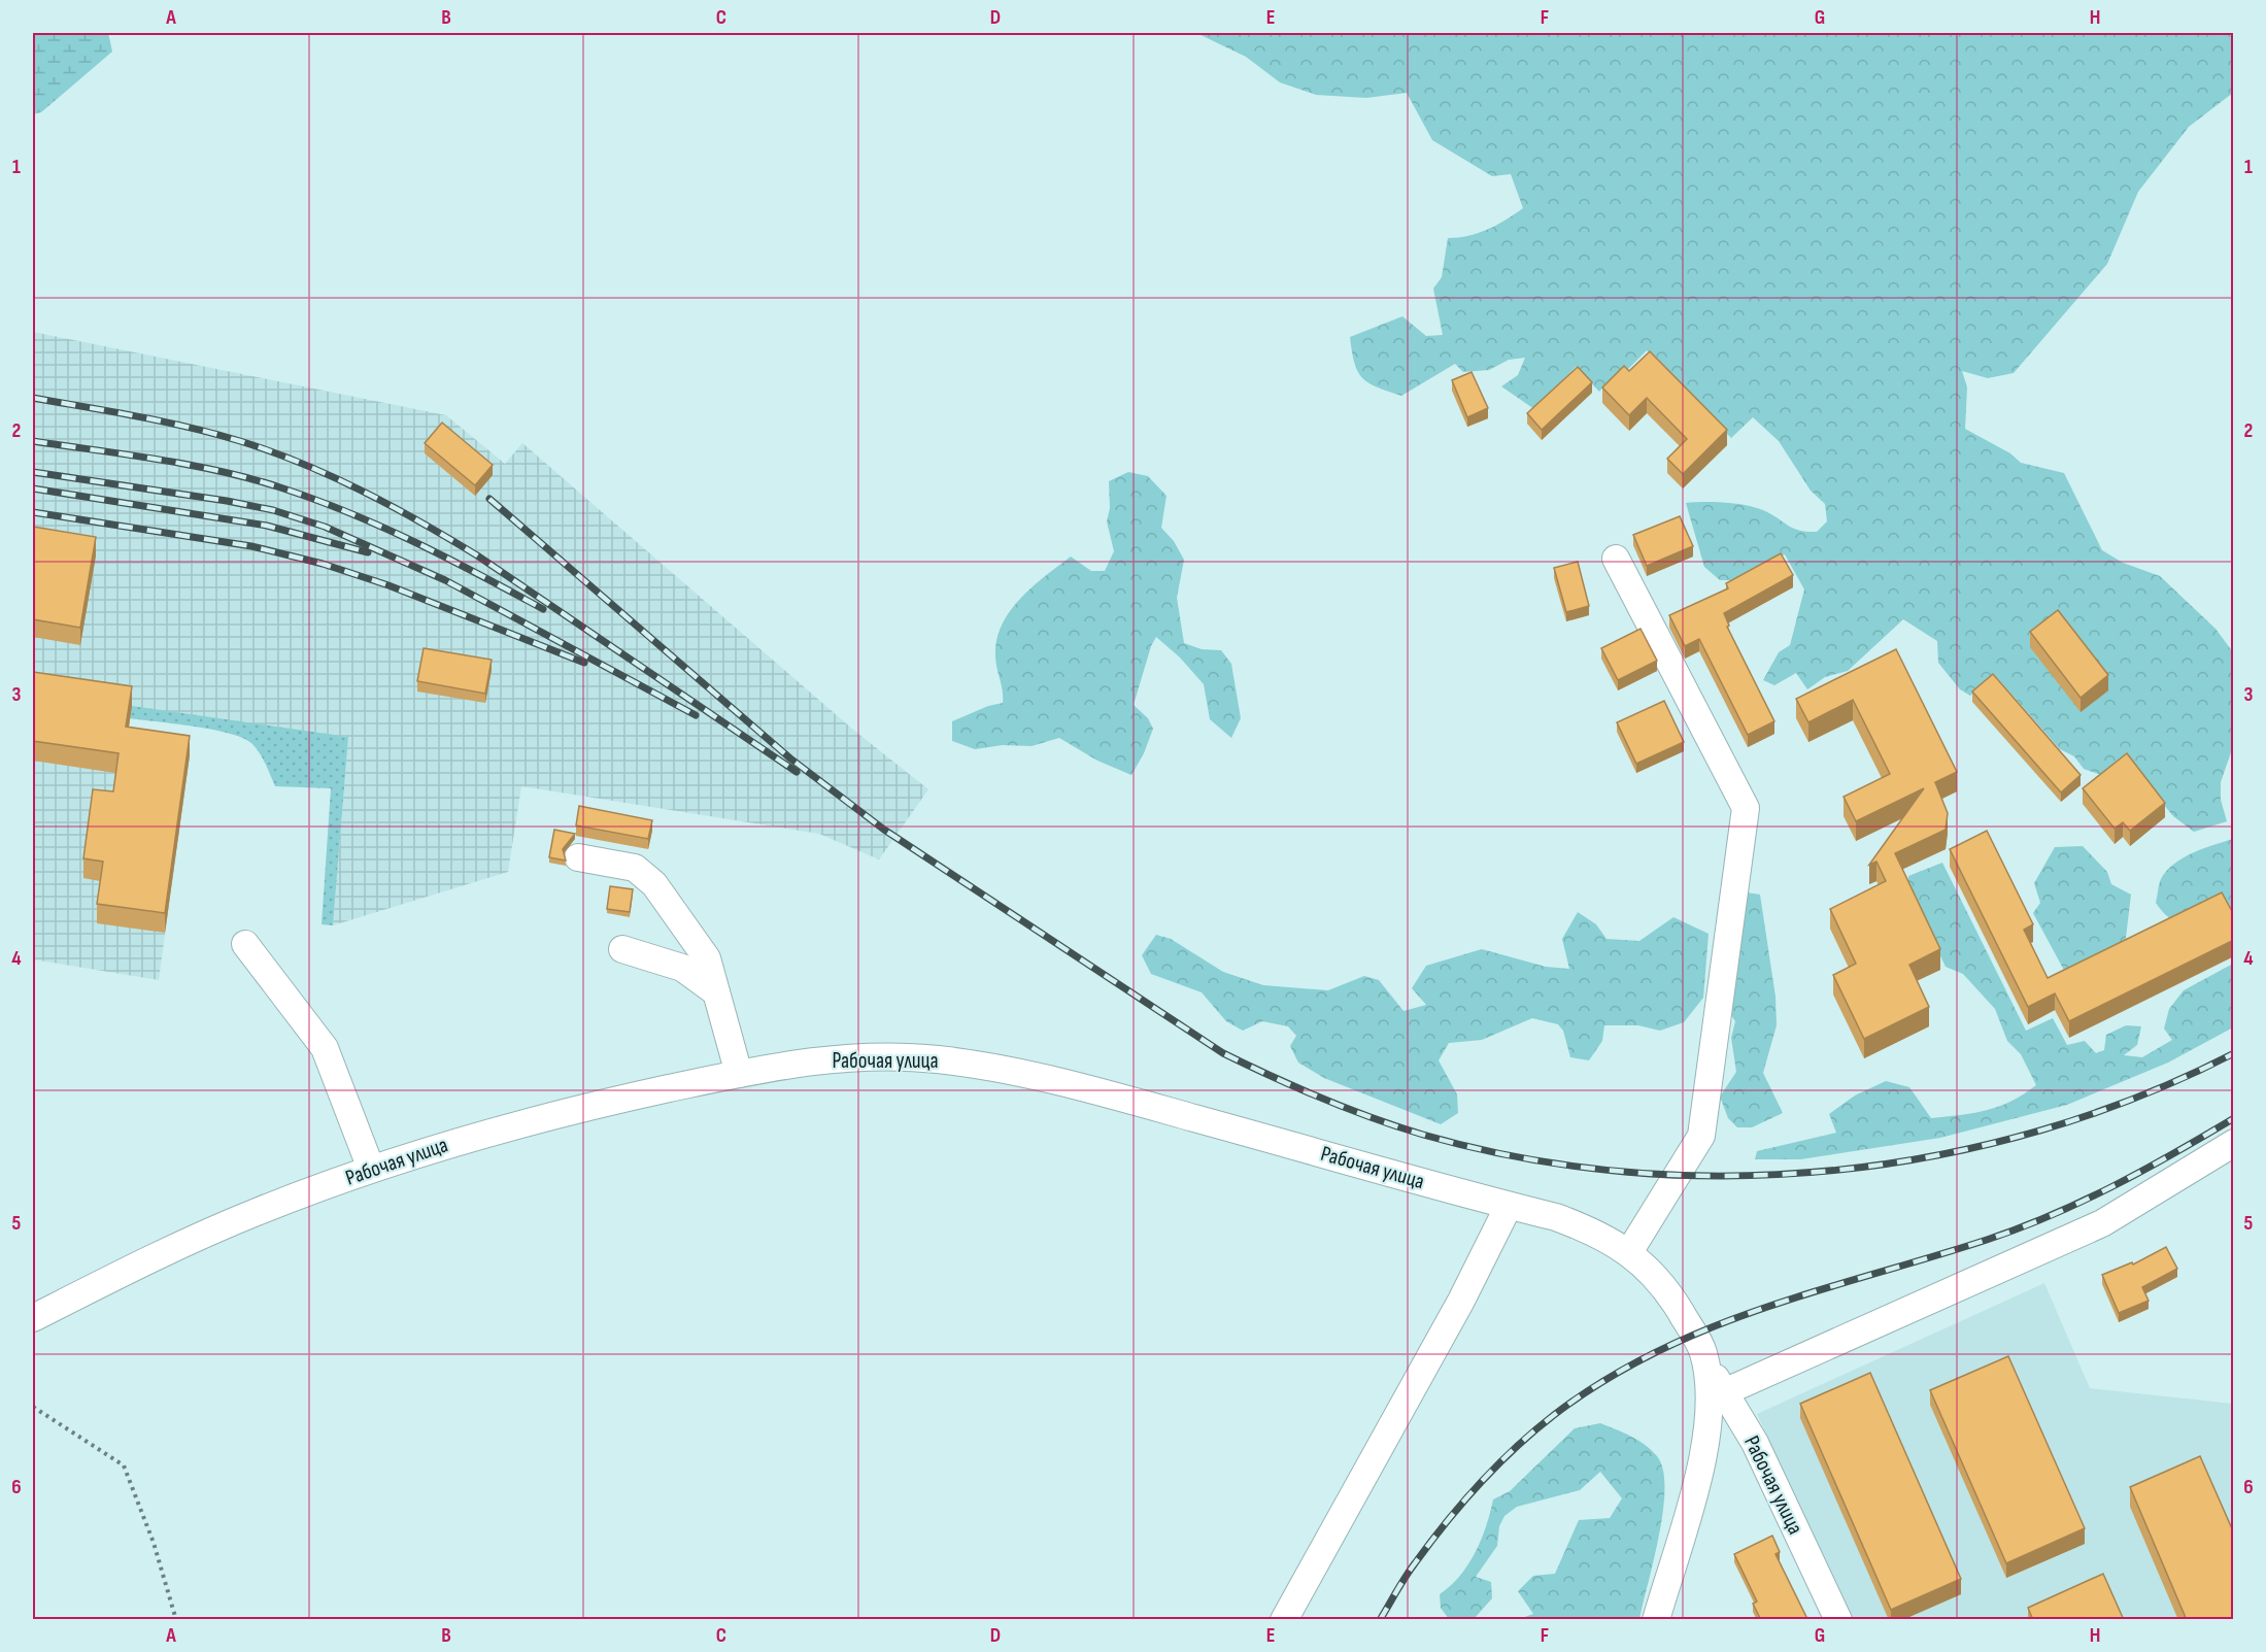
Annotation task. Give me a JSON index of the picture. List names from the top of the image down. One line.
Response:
{"streets":{"street":["Рабочая улица"]},"grid":{"columns":["A","B","C","D","E","F","G","H"],"rows":["1","2","3","4","5","6"]}}
